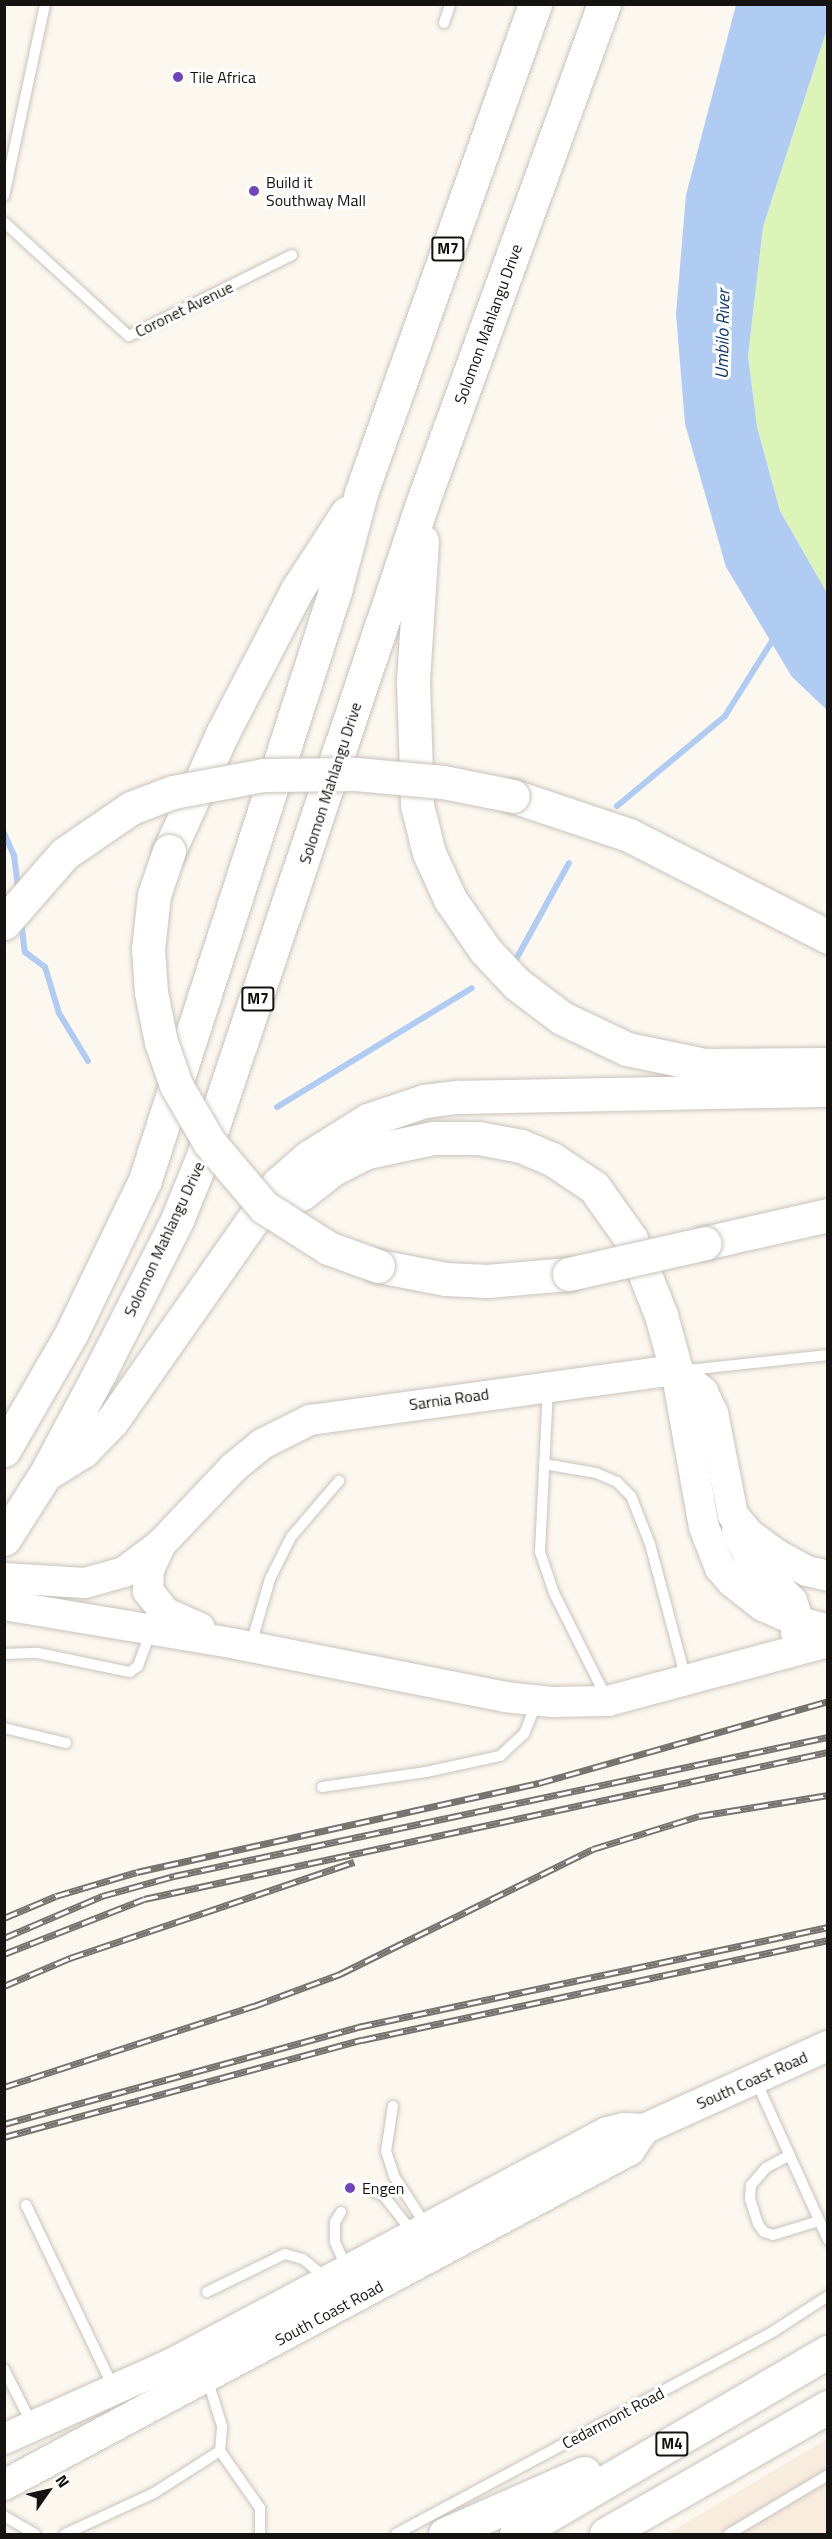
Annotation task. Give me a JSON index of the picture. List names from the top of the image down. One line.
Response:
{"streets":{"highway":["M7","Solomon Mahlangu Drive","M4"],"main road":["Sarnia Road","South Coast Road"],"lane":["Coronet Avenue","Cedarmont Road"]},"water":["Umbilo River"],"places":["Tile Africa","Build it Southway Mall","Engen"],"north":"top right"}
